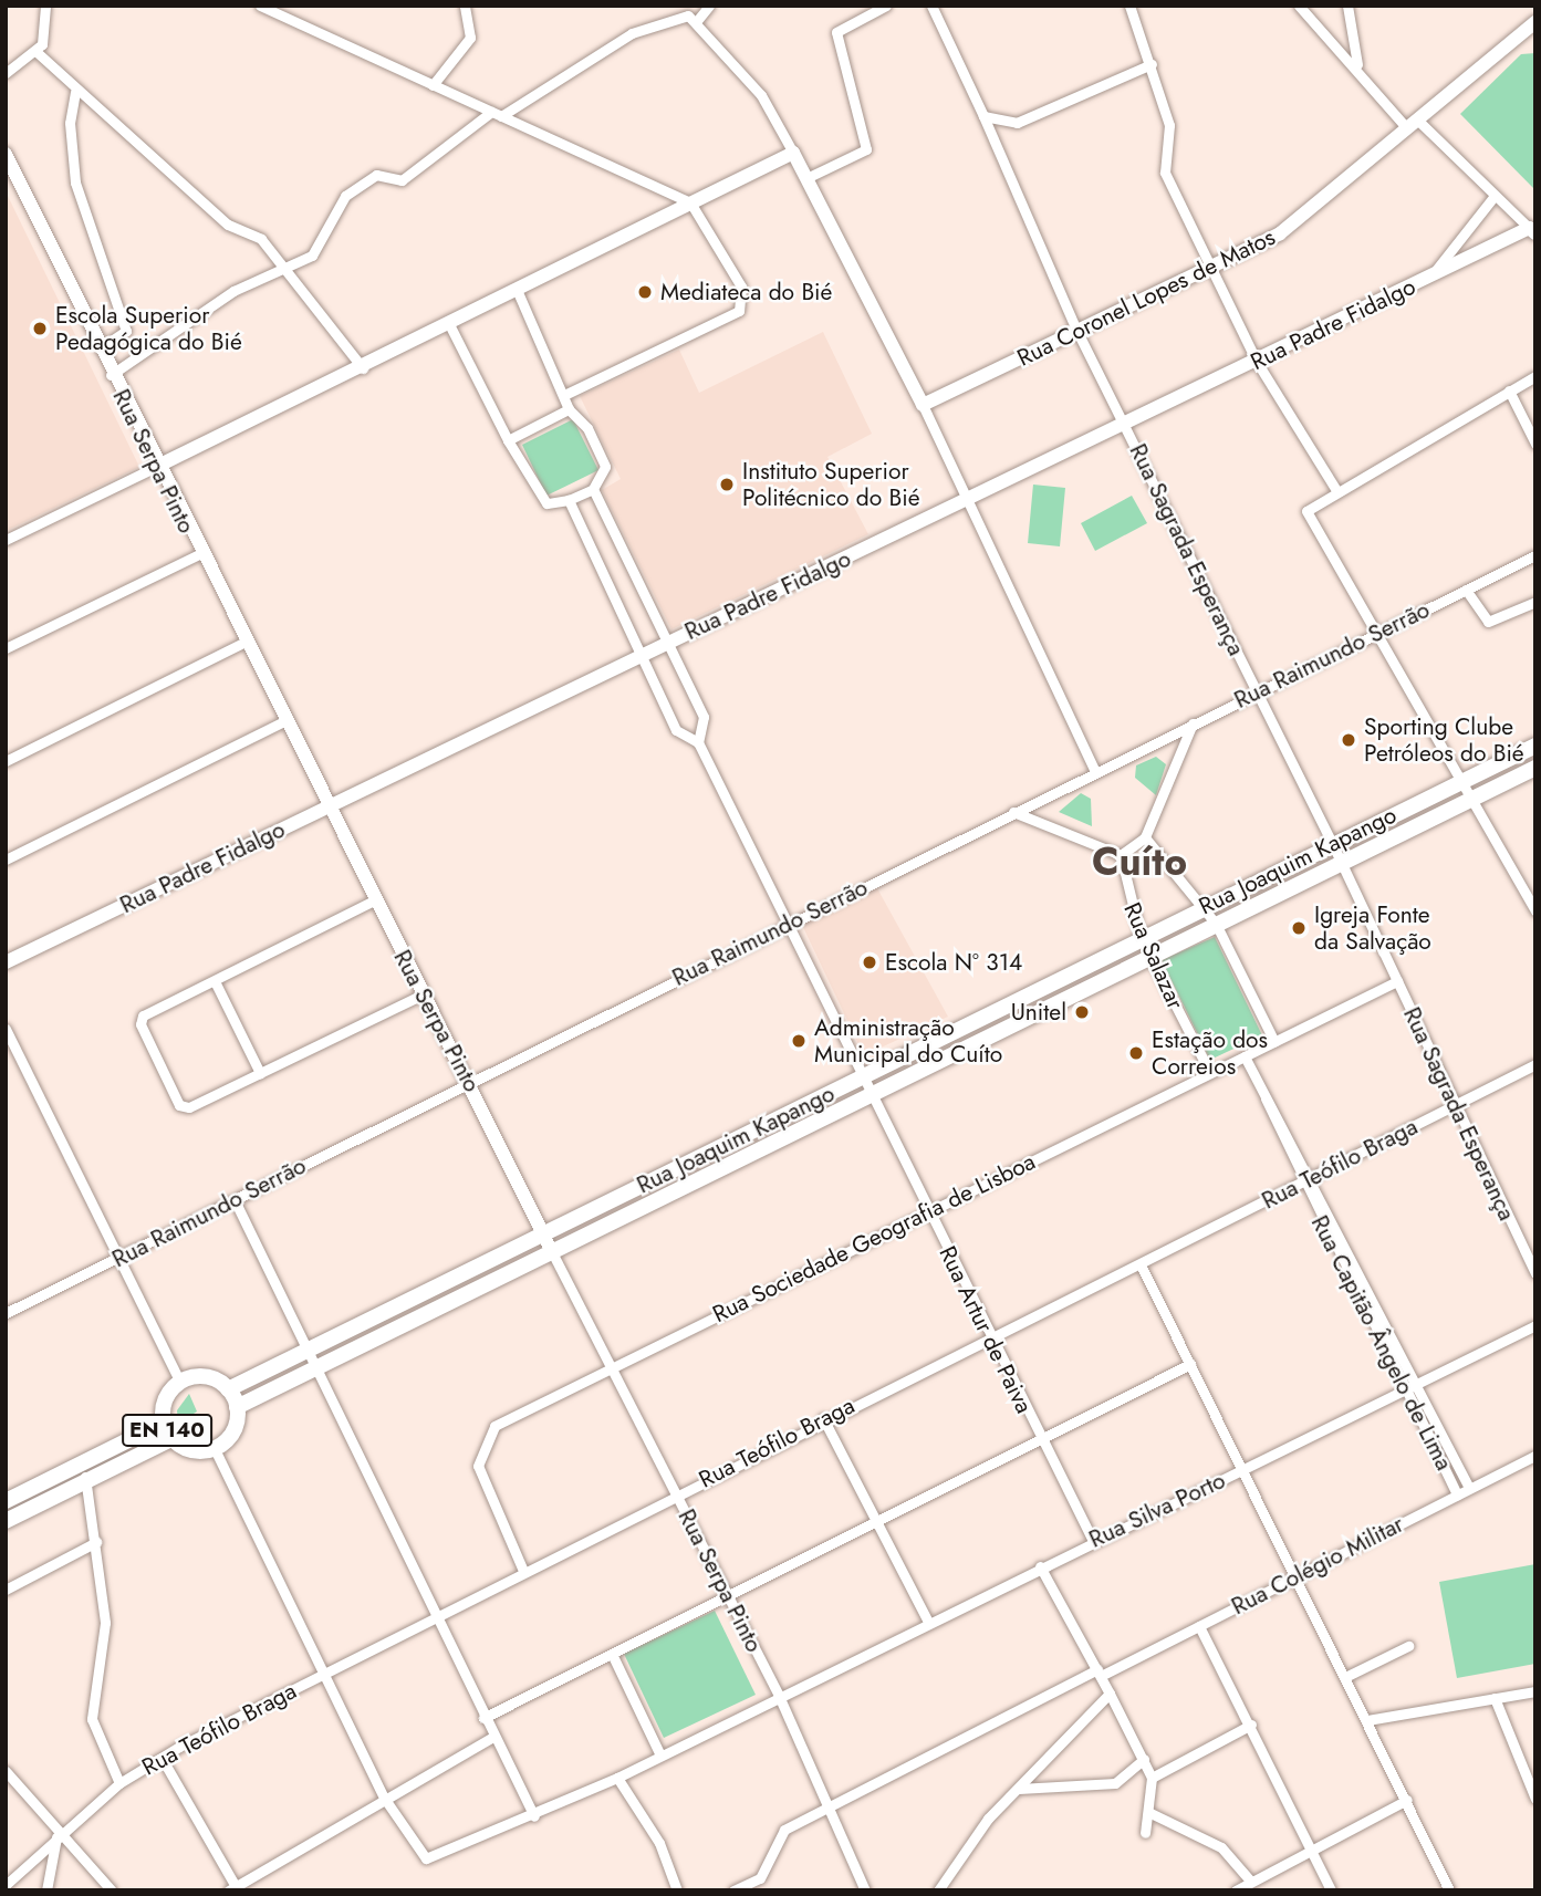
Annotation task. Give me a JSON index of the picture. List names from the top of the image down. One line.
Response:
{"streets":{"main road":["Rua Joaquim Kapango","EN 140"],"street":["Rua Coronel Lopes de Matos","Rua Padre Fidalgo","Rua Serpa Pinto","Rua Sagrada Esperança","Rua Raimundo Serrão","Rua Salazar","Rua Teófilo Braga","Rua Sociedade Geografia de Lisboa","Rua Artur de Paiva","Rua Capitão Ângelo de Lima","Rua Silva Porto","Rua Colégio Militar"]},"crossings":[["Rua Coronel Lopes de Matos","Rua Sagrada Esperança"],["Rua Padre Fidalgo","Rua Serpa Pinto"],["Rua Padre Fidalgo","Rua Sagrada Esperança"],["Rua Serpa Pinto","Rua Raimundo Serrão"],["Rua Serpa Pinto","Rua Joaquim Kapango"],["Rua Serpa Pinto","Rua Teófilo Braga"],["Rua Serpa Pinto","Rua Sociedade Geografia de Lisboa"],["Rua Serpa Pinto","Rua Silva Porto"],["Rua Serpa Pinto","Rua Colégio Militar"],["Rua Sagrada Esperança","Rua Raimundo Serrão"],["Rua Sagrada Esperança","Rua Joaquim Kapango"],["Rua Sagrada Esperança","Rua Teófilo Braga"],["Rua Sagrada Esperança","Rua Sociedade Geografia de Lisboa"],["Rua Raimundo Serrão","Rua Artur de Paiva"],["Rua Joaquim Kapango","Rua Salazar"],["Rua Joaquim Kapango","Rua Artur de Paiva"],["Rua Joaquim Kapango","EN 140"],["Rua Salazar","Rua Sociedade Geografia de Lisboa"],["Rua Teófilo Braga","Rua Sociedade Geografia de Lisboa"],["Rua Teófilo Braga","Rua Artur de Paiva"],["Rua Teófilo Braga","Rua Capitão Ângelo de Lima"],["Rua Sociedade Geografia de Lisboa","Rua Artur de Paiva"],["Rua Sociedade Geografia de Lisboa","Rua Capitão Ângelo de Lima"],["Rua Artur de Paiva","Rua Silva Porto"],["Rua Capitão Ângelo de Lima","Rua Silva Porto"],["Rua Capitão Ângelo de Lima","Rua Colégio Militar"]],"districts":["Cuíto"],"places":["Mediateca do Bié","Escola Superior Pedagógica do Bié","Instituto Superior Politécnico do Bié","Sporting Clube Petróleos do Bié","Igreja Fonte da Salvação","Escola Nº 314","Unitel","Administração Municipal do Cuíto","Estação dos Correios"]}
